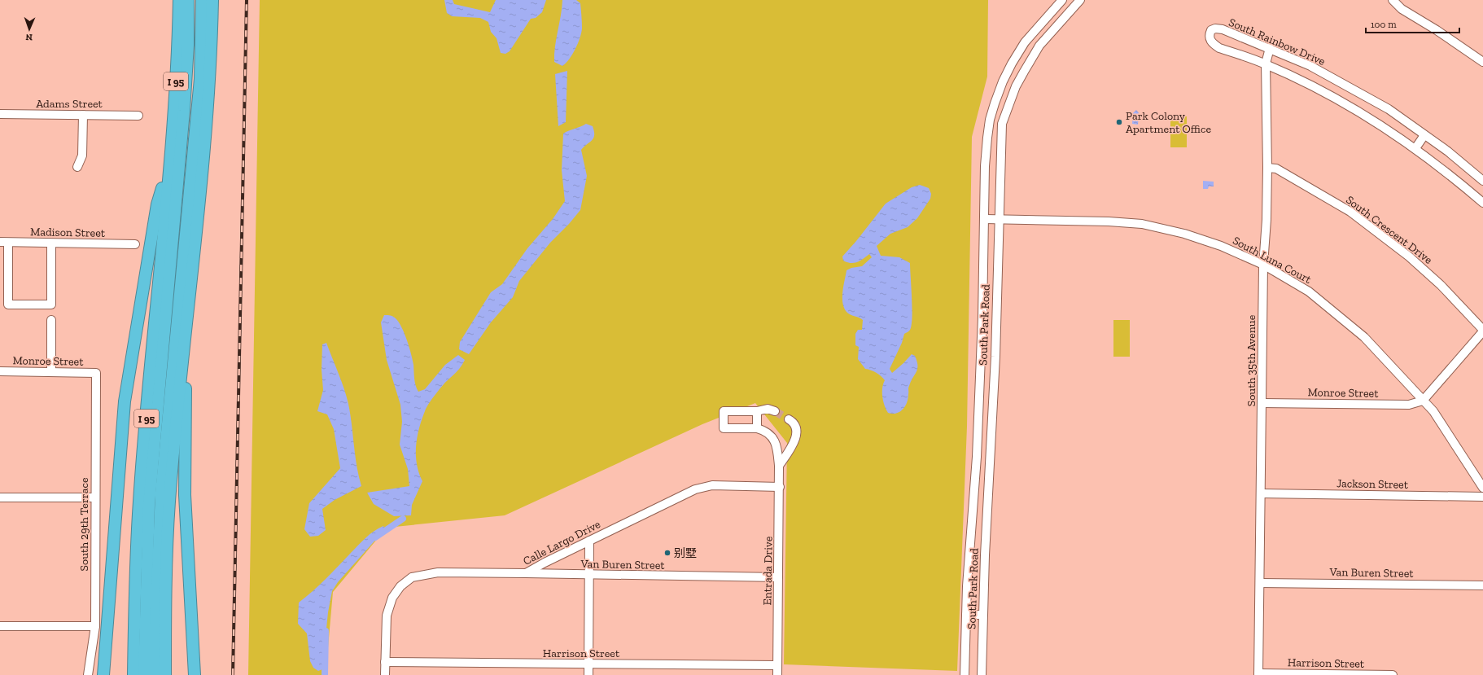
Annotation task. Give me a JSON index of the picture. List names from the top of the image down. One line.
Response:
{"streets":{"highway":["I 95"],"street":["South Rainbow Drive","Adams Street","South Crescent Drive","Madison Street","South Luna Court","South Park Road","Monroe Street","South 35th Avenue","Jackson Street","South 29th Terrace","Calle Largo Drive","Van Buren Street","Entrada Drive","Harrison Street"]},"crossings":[["South Rainbow Drive","South 35th Avenue"],["South Crescent Drive","South 35th Avenue"],["South Luna Court","South Park Road"],["South Luna Court","Monroe Street"],["South Luna Court","South 35th Avenue"],["Monroe Street","South 35th Avenue"],["Monroe Street","South 29th Terrace"],["South 35th Avenue","Jackson Street"],["South 35th Avenue","Van Buren Street"],["South 35th Avenue","Harrison Street"],["Calle Largo Drive","Van Buren Street"],["Calle Largo Drive","Entrada Drive"],["Calle Largo Drive","Harrison Street"],["Van Buren Street","Entrada Drive"],["Entrada Drive","Harrison Street"]],"places":["Park Colony Apartment Office","别墅"],"scale_bar":"100 m","north":"bottom"}
